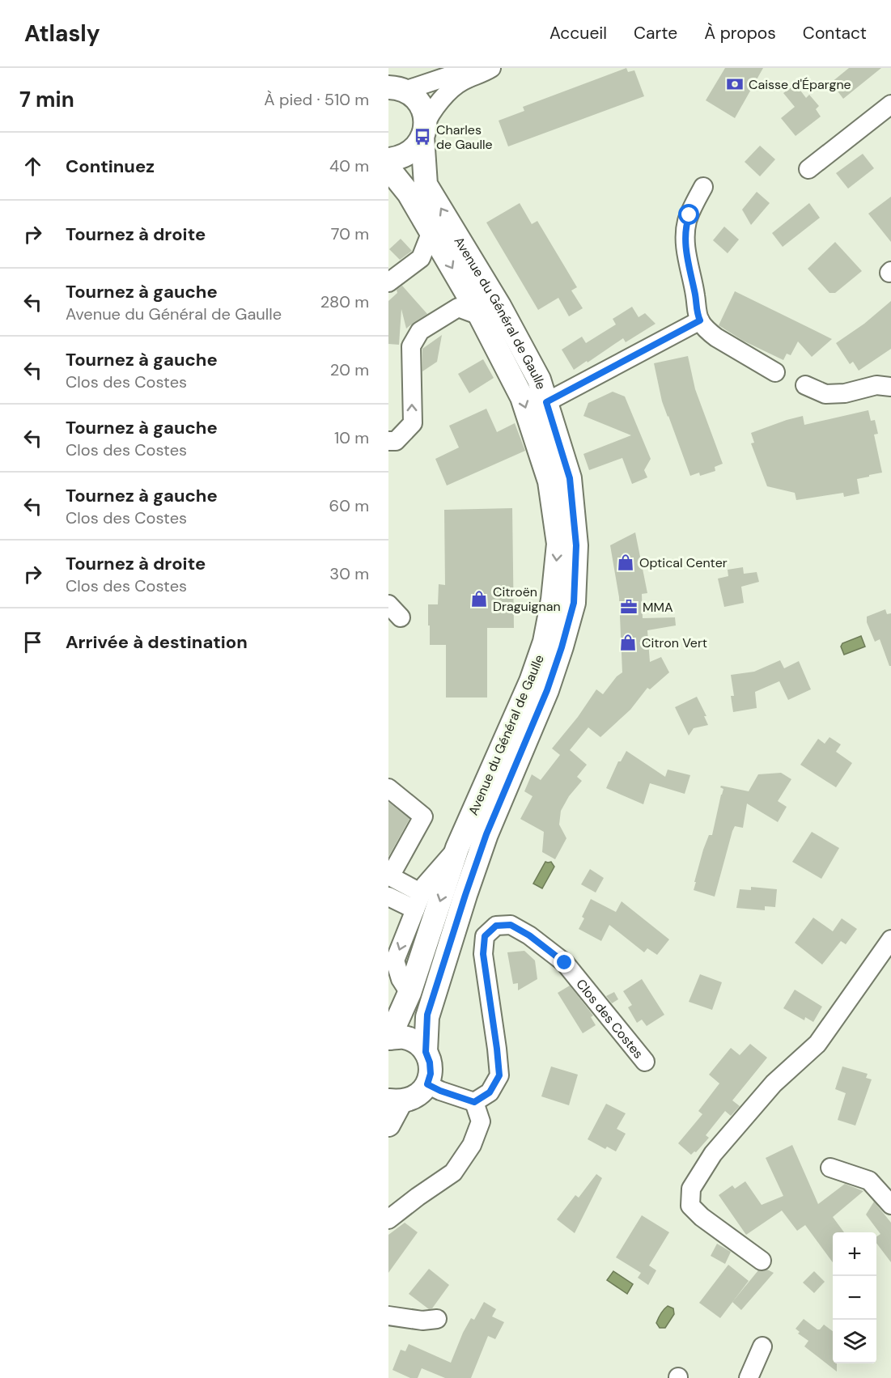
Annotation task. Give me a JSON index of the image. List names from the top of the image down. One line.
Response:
{"streets":{"main road":["Avenue du Général de Gaulle"],"street":["Clos des Costes"]},"places":{"bank":["Caisse d'Épargne"],"bus stop":["Charles de Gaulle"],"shop":["Optical Center","Citroën Draguignan","Citron Vert"],"office":["MMA"]},"page":{"header":"Atlasly","nav":["Accueil","Carte","À propos","Contact"],"heading":["7 min","À pied · 510 m"],"list":[["Continuez","40 m"],["Tournez à droite","70 m"],["Tournez à gauche","Avenue du Général de Gaulle","280 m"],["Tournez à gauche","Clos des Costes","20 m"],["Tournez à gauche","Clos des Costes","10 m"],["Tournez à gauche","Clos des Costes","60 m"],["Tournez à droite","Clos des Costes","30 m"],"Arrivée à destination"],"map_buttons":["+","−"]}}
